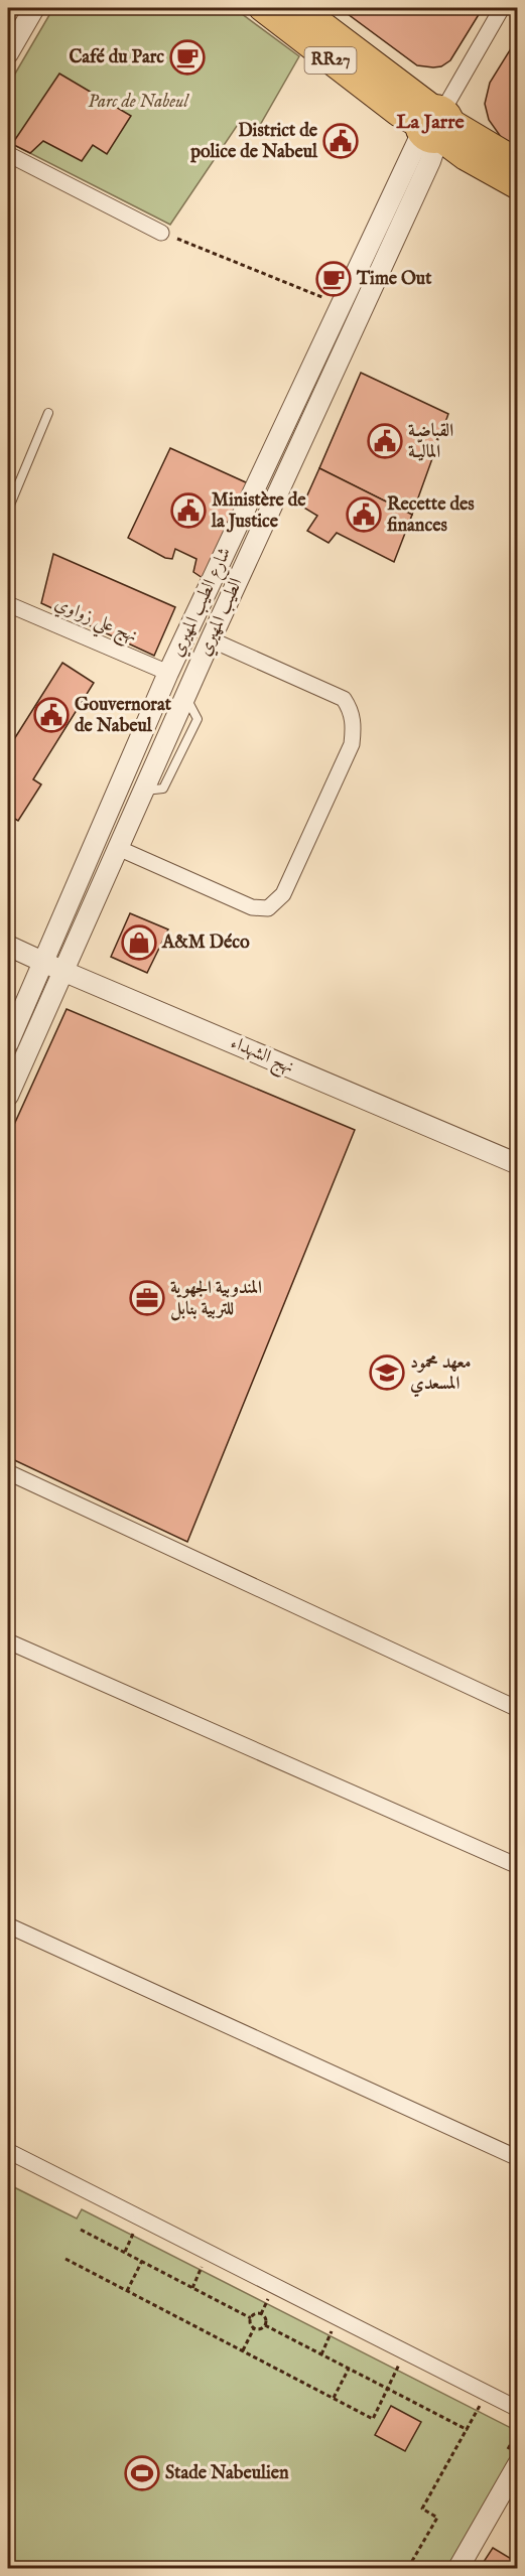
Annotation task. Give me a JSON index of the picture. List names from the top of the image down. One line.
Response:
{"streets":{"main road":["RR27"],"street":["شارع الطيب المهيري","الطيب المهيري","نهج علي زواوي","نهج الشهداء"]},"crossings":[["RR27","شارع الطيب المهيري"],["RR27","الطيب المهيري"],["شارع الطيب المهيري","الطيب المهيري"],["شارع الطيب المهيري","نهج علي زواوي"],["شارع الطيب المهيري","نهج الشهداء"],["الطيب المهيري","نهج الشهداء"]],"districts":["La Jarre"],"parks":["Parc de Nabeul"],"places":{"cafe":["Café du Parc","Time Out"],"public building":["District de police de Nabeul","القباضـة الماليّـة","Ministère de la Justice","Recette des finances","Gouvernorat de Nabeul"],"shop":["A&M Déco"],"office":["المندوبية الجهوية للتربية بنابل"],"school or university":["معهد محمود المسعدي"],"sports":["Stade Nabeulien"]}}
